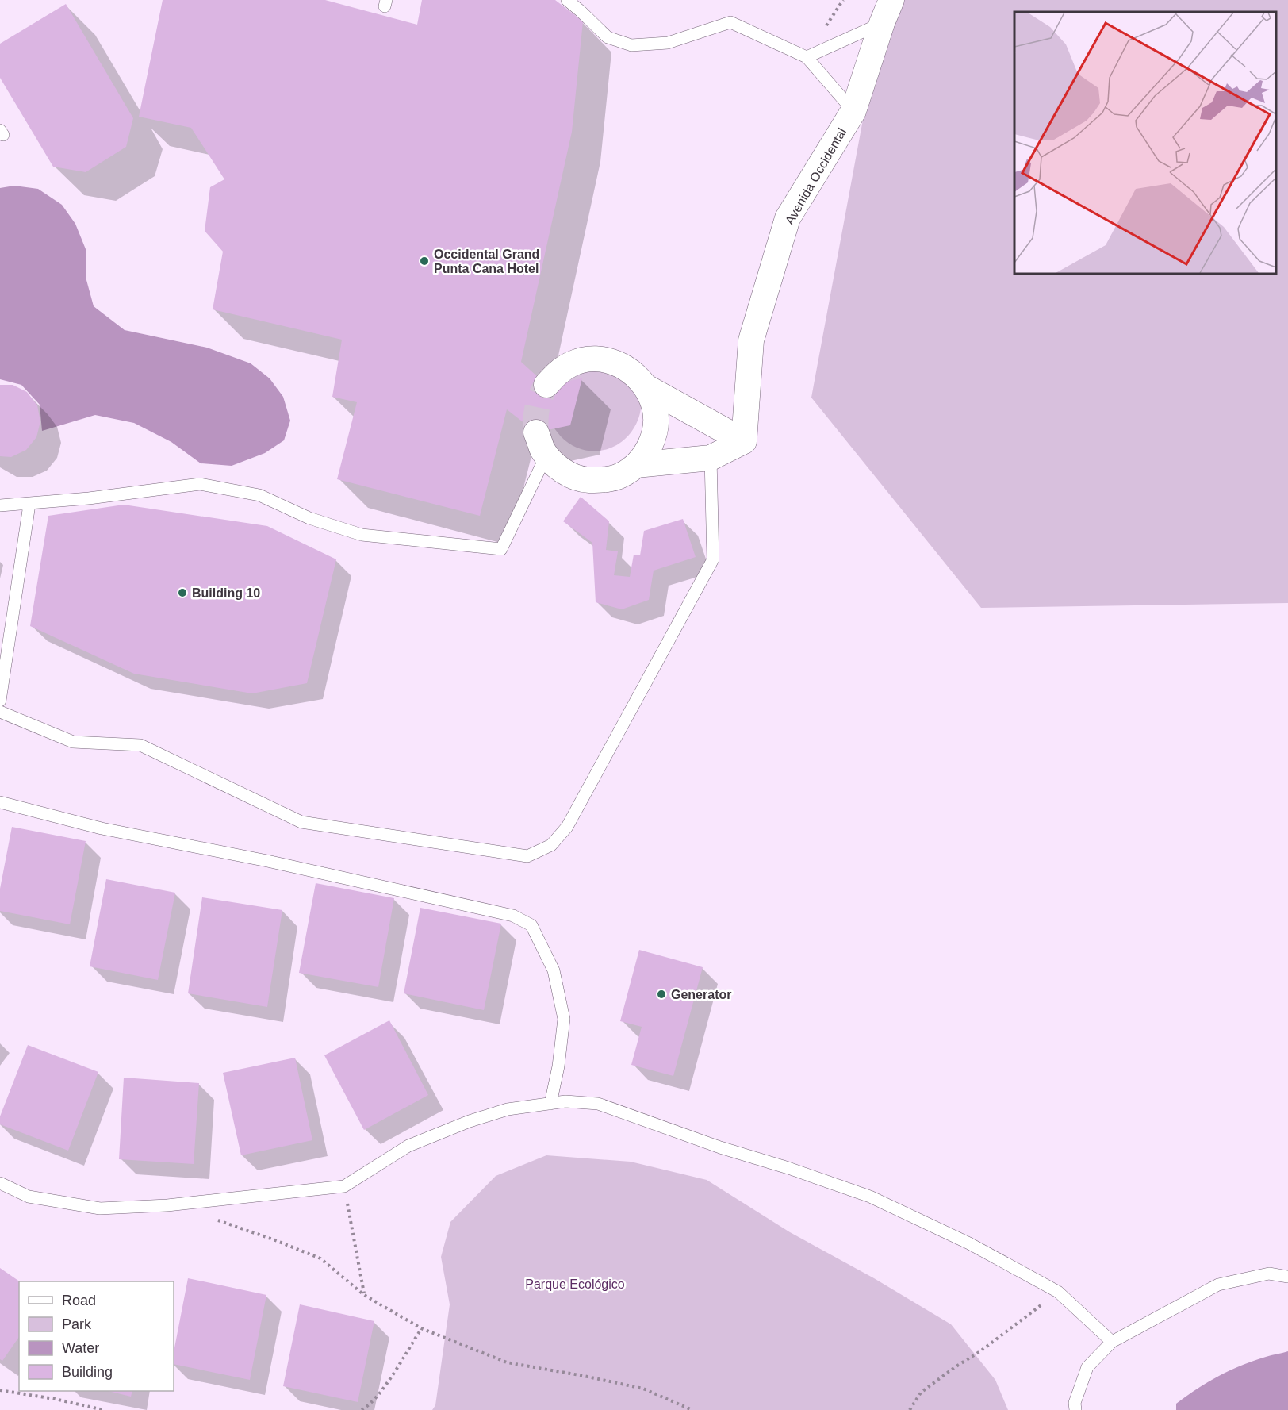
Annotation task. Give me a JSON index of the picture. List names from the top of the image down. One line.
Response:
{"streets":{"street":["Avenida Occidental"]},"parks":["Parque Ecológico"],"places":["Occidental Grand Punta Cana Hotel","Building 10","Generator"],"legend":["Road","Park","Water","Building"]}
